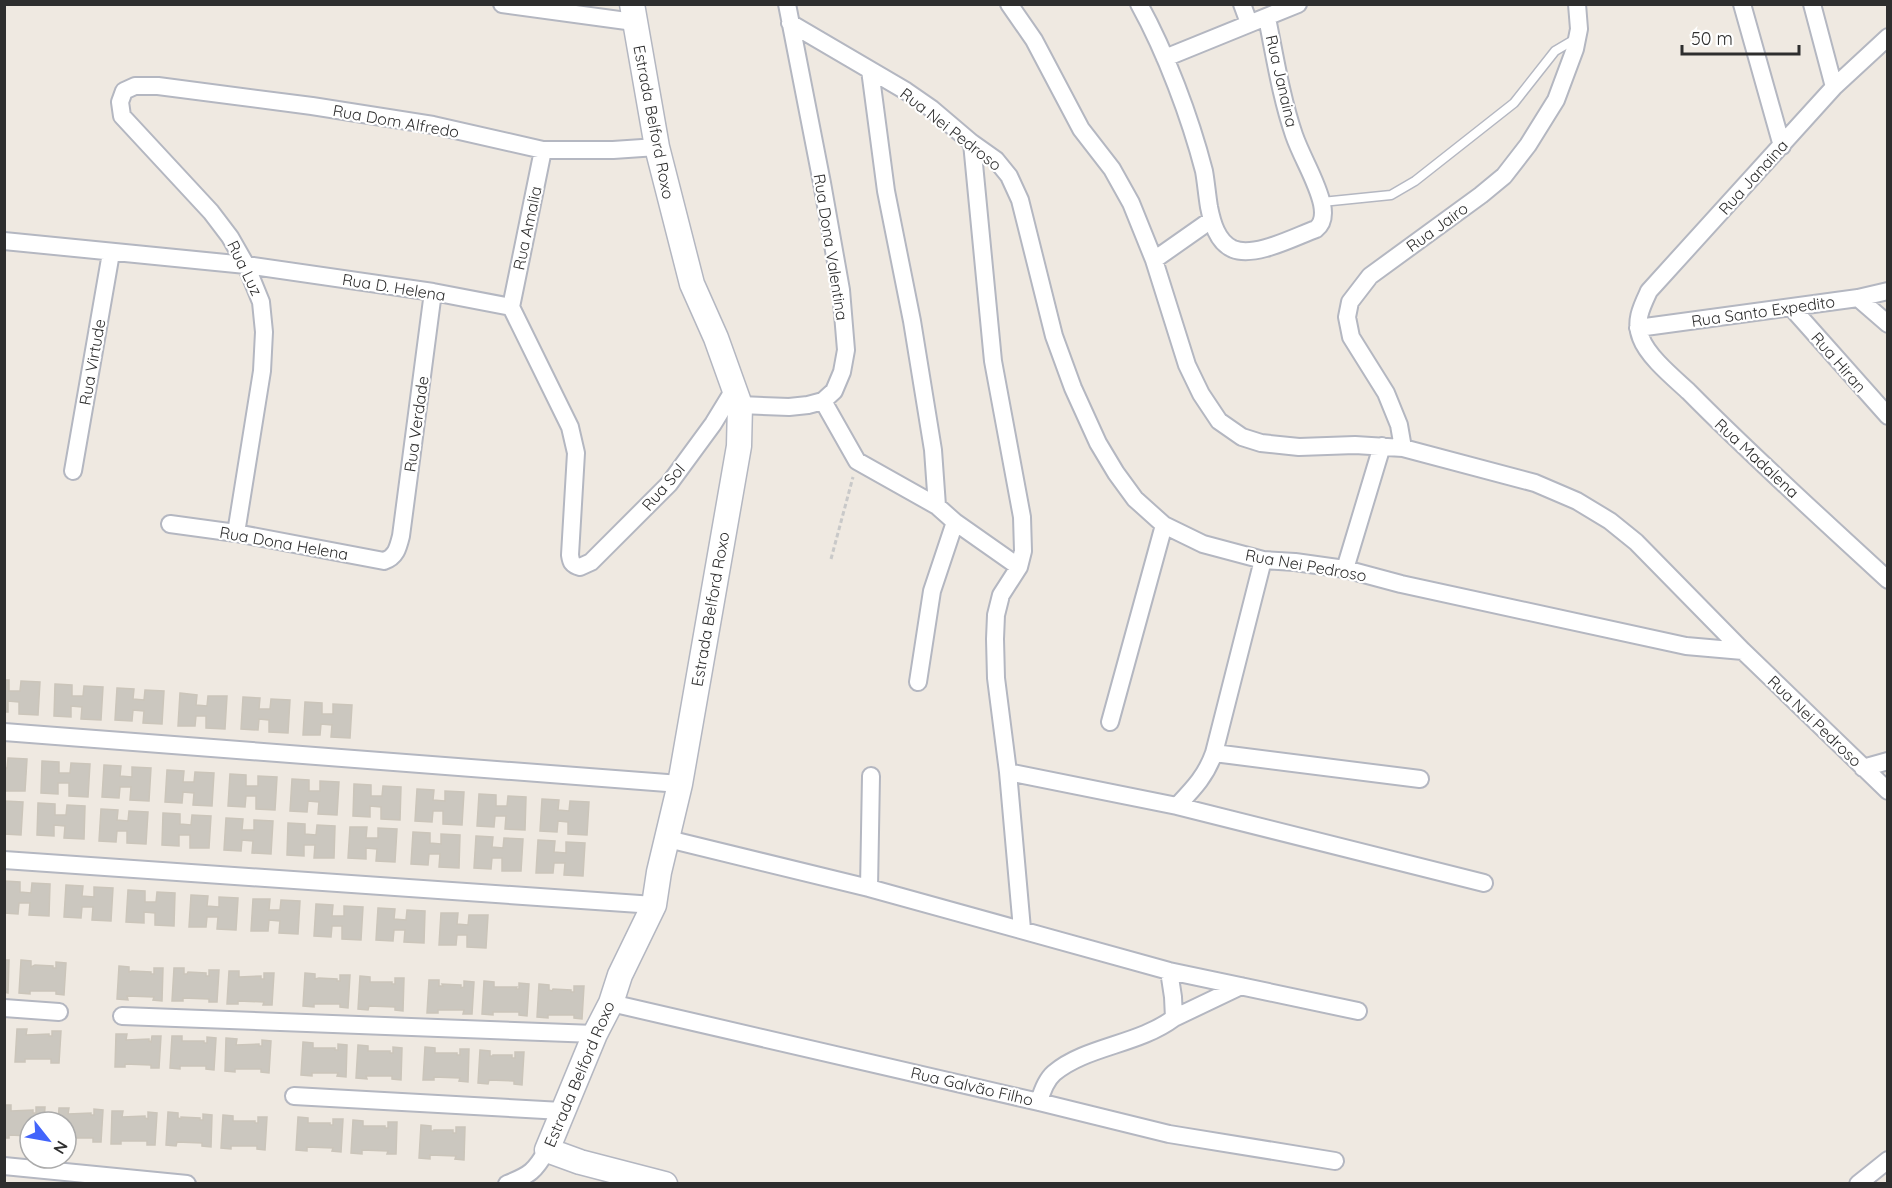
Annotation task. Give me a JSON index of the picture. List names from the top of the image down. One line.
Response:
{"streets":{"street":["Rua Janaina","Rua Dom Alfredo","Estrada Belford Roxo","Rua Nei Pedroso","Rua Jairo","Rua Amalia","Rua Dona Valentina","Rua Luz","Rua D. Helena","Rua Santo Expedito","Rua Virtude","Rua Hiran","Rua Verdade","Rua Madalena","Rua Sol","Rua Dona Helena","Rua Galvão Filho"]},"crossings":[["Rua Janaina","Rua Santo Expedito"],["Rua Janaina","Rua Madalena"],["Rua Dom Alfredo","Estrada Belford Roxo"],["Rua Dom Alfredo","Rua Amalia"],["Rua Dom Alfredo","Rua Luz"],["Estrada Belford Roxo","Rua Sol"],["Estrada Belford Roxo","Rua Galvão Filho"],["Rua Nei Pedroso","Rua Jairo"],["Rua Nei Pedroso","Rua Dona Valentina"],["Rua Amalia","Rua D. Helena"],["Rua Amalia","Rua Sol"],["Rua Luz","Rua D. Helena"],["Rua Luz","Rua Dona Helena"],["Rua D. Helena","Rua Virtude"],["Rua D. Helena","Rua Verdade"],["Rua D. Helena","Rua Sol"],["Rua Santo Expedito","Rua Hiran"],["Rua Santo Expedito","Rua Madalena"],["Rua Verdade","Rua Dona Helena"]],"scale_bar":"50 m","north":"bottom right"}
